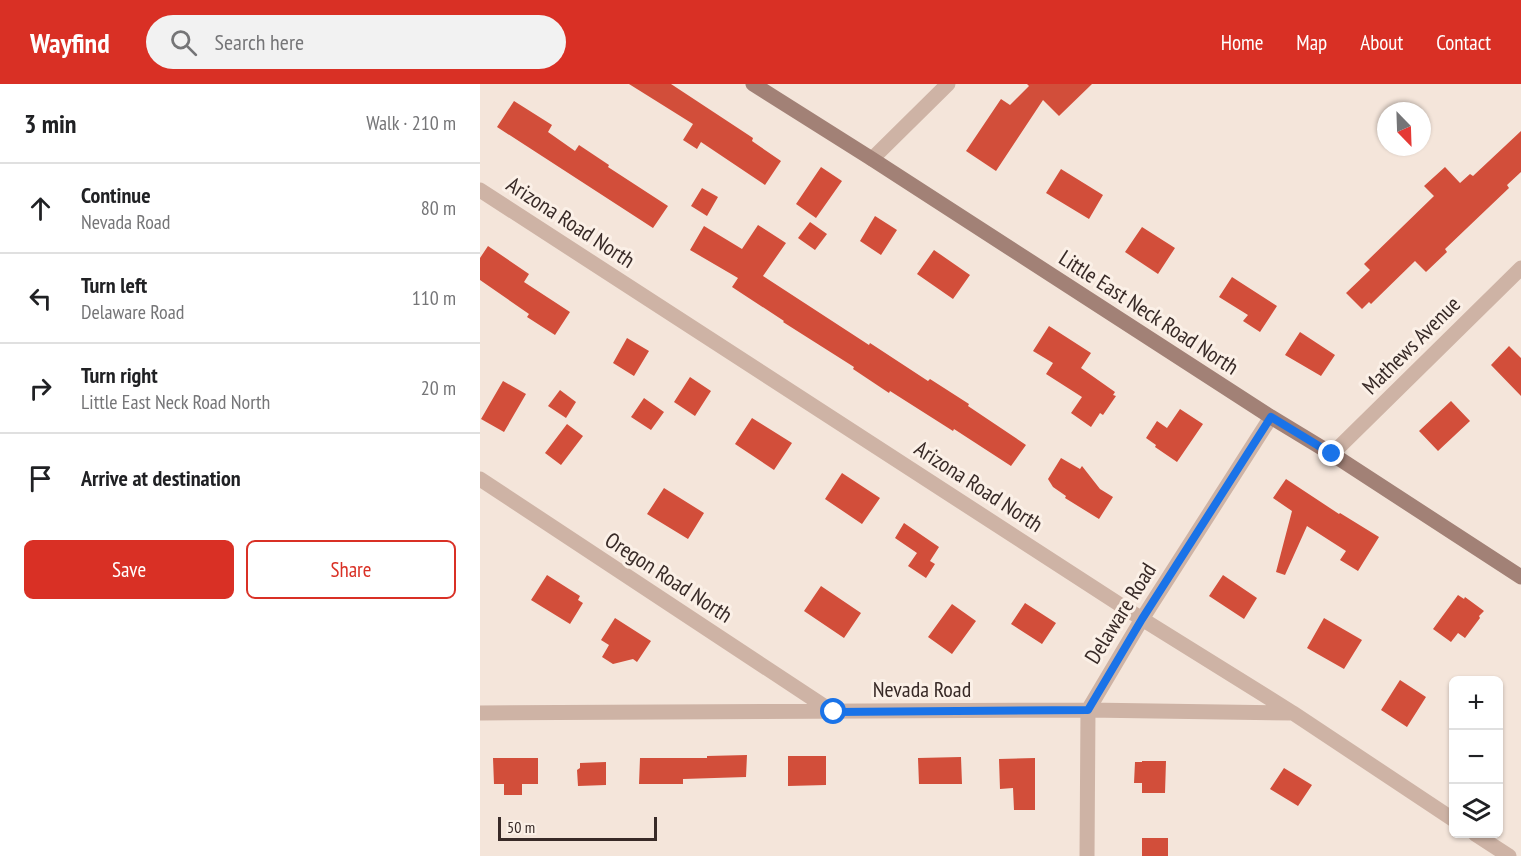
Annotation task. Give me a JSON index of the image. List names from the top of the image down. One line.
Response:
{"streets":{"main road":["Little East Neck Road North"],"street":["Arizona Road North","Mathews Avenue","Oregon Road North","Delaware Road","Nevada Road"]},"crossings":[["Arizona Road North","Delaware Road"],["Arizona Road North","Nevada Road"],["Little East Neck Road North","Mathews Avenue"],["Little East Neck Road North","Delaware Road"],["Oregon Road North","Nevada Road"],["Delaware Road","Nevada Road"]],"scale_bar":"50 m","north":"bottom right","page":{"header":"Wayfind","search":"Search here","nav":["Home","Map","About","Contact"],"heading":["3 min","Walk · 210 m"],"list":[["Continue","Nevada Road","80 m"],["Turn left","Delaware Road","110 m"],["Turn right","Little East Neck Road North","20 m"],"Arrive at destination"],"buttons":["Save","Share"],"map_buttons":["+","−"],"scale":"50 m"}}
